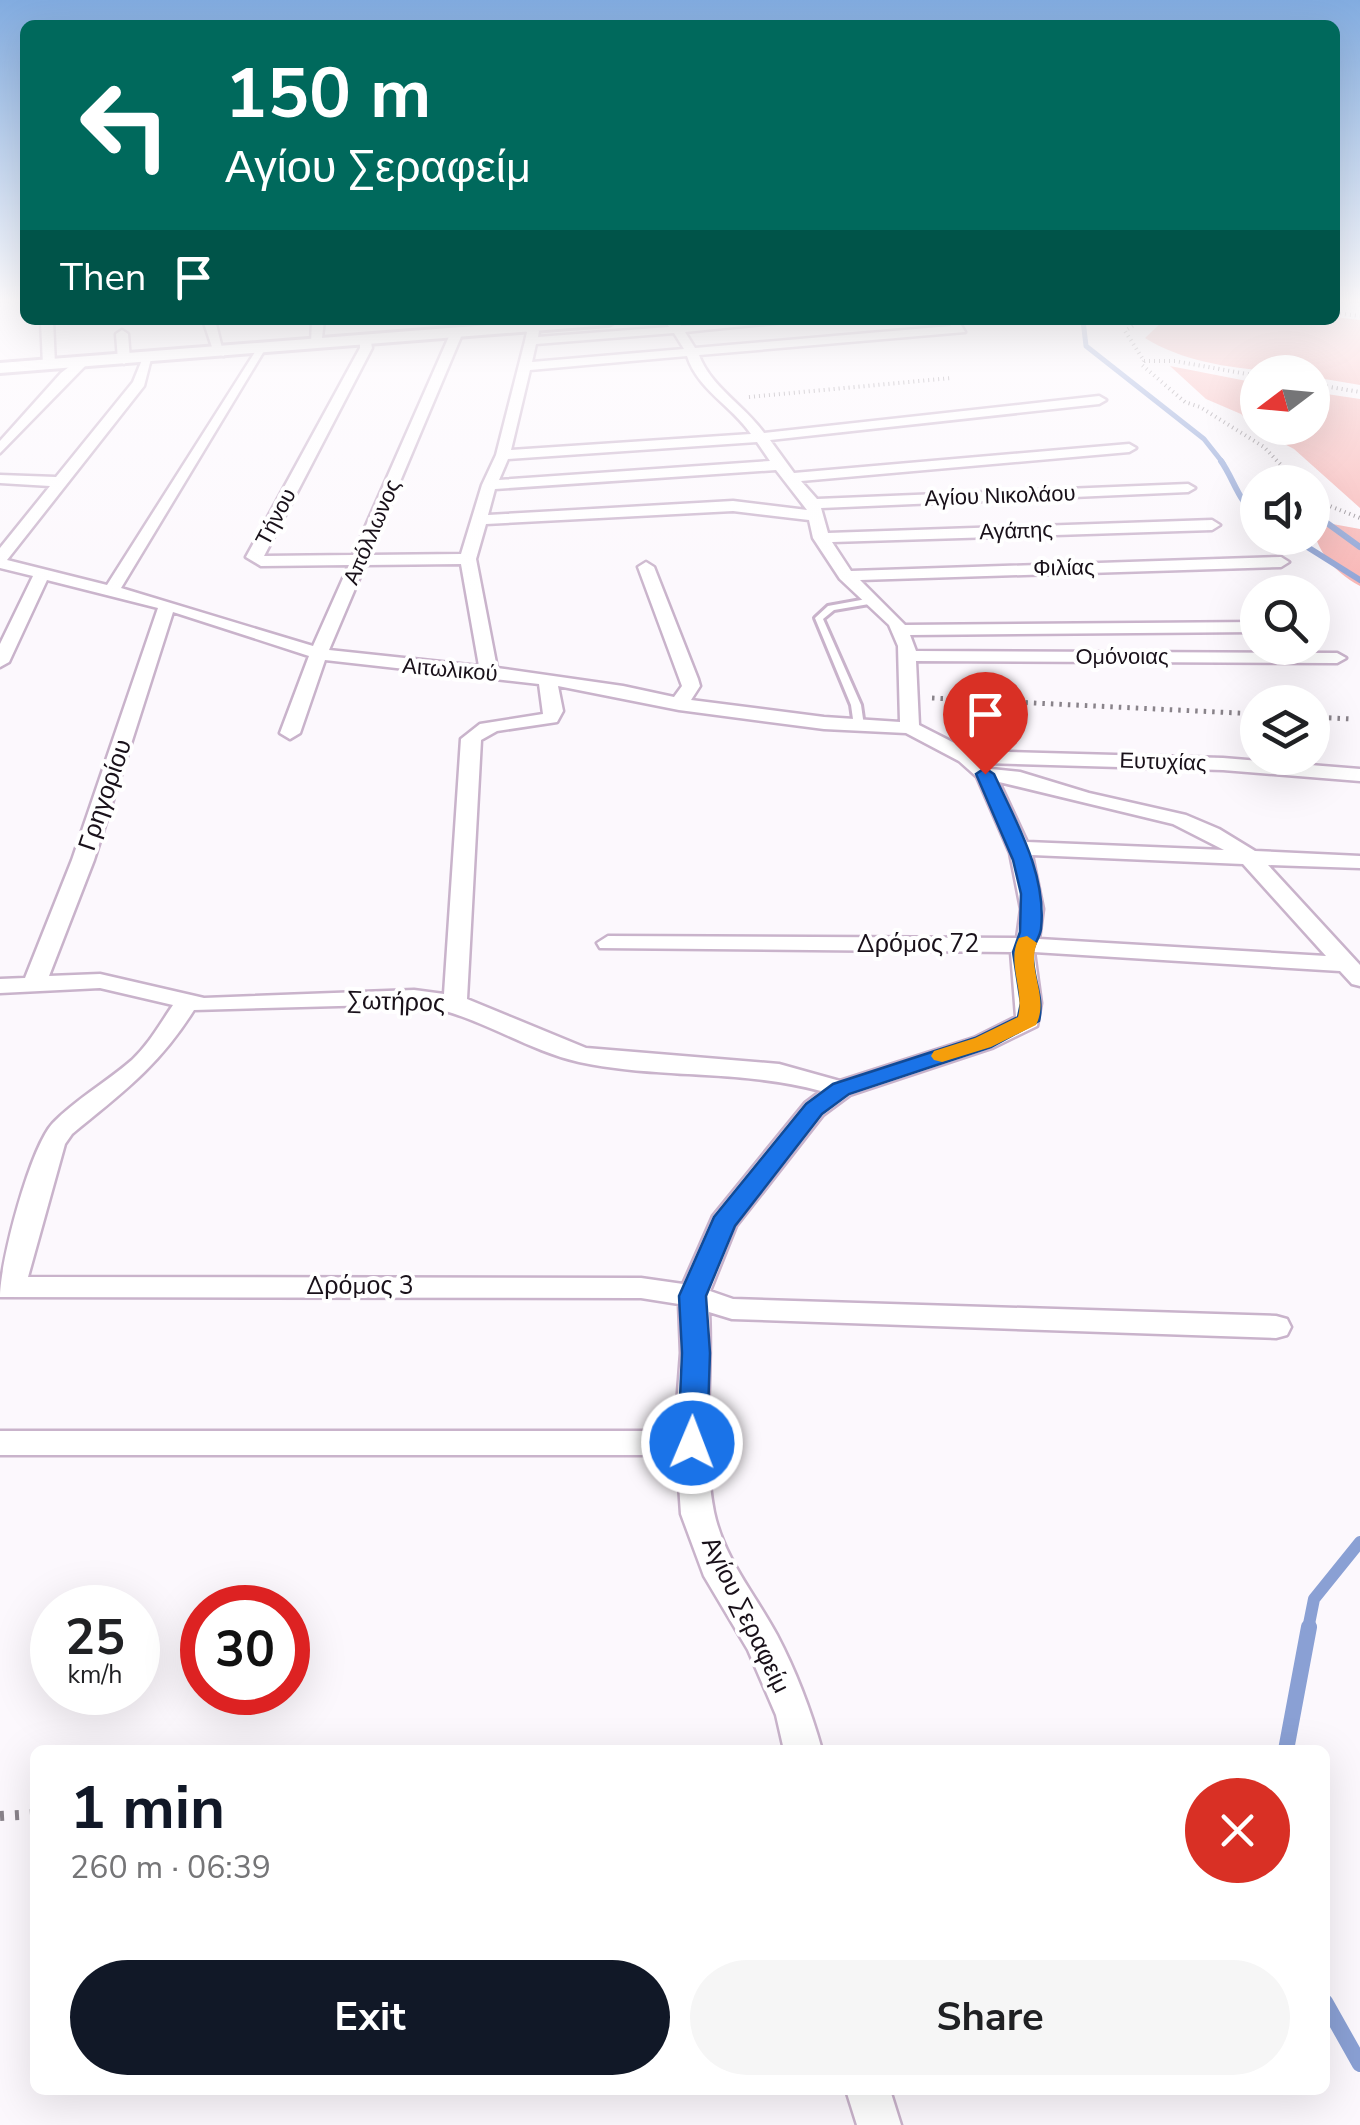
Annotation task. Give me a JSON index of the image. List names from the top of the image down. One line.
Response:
{"streets":{"street":["Αγίου Νικολάου","Τήνου","Αγάπης","Απόλλωνος","Φιλίας","Ομόνοιας","Αιτωλικού","Ευτυχίας","Γρηγορίου","Δρόμος 72","Σωτήρος","Δρόμος 3","Αγίου Σεραφείμ"]},"crossings":[["Τήνου","Απόλλωνος"],["Απόλλωνος","Αιτωλικού"],["Αιτωλικού","Γρηγορίου"],["Ευτυχίας","Αγίου Σεραφείμ"],["Γρηγορίου","Σωτήρος"],["Δρόμος 72","Αγίου Σεραφείμ"],["Σωτήρος","Αγίου Σεραφείμ"],["Δρόμος 3","Αγίου Σεραφείμ"]],"north":"left","page":{"turn":["150 m","Αγίου Σεραφείμ"],"then":"Then","speed":"25 km/h","limit":"30","heading":["1 min","260 m · 06:39"],"buttons":["Exit","Share"]}}
